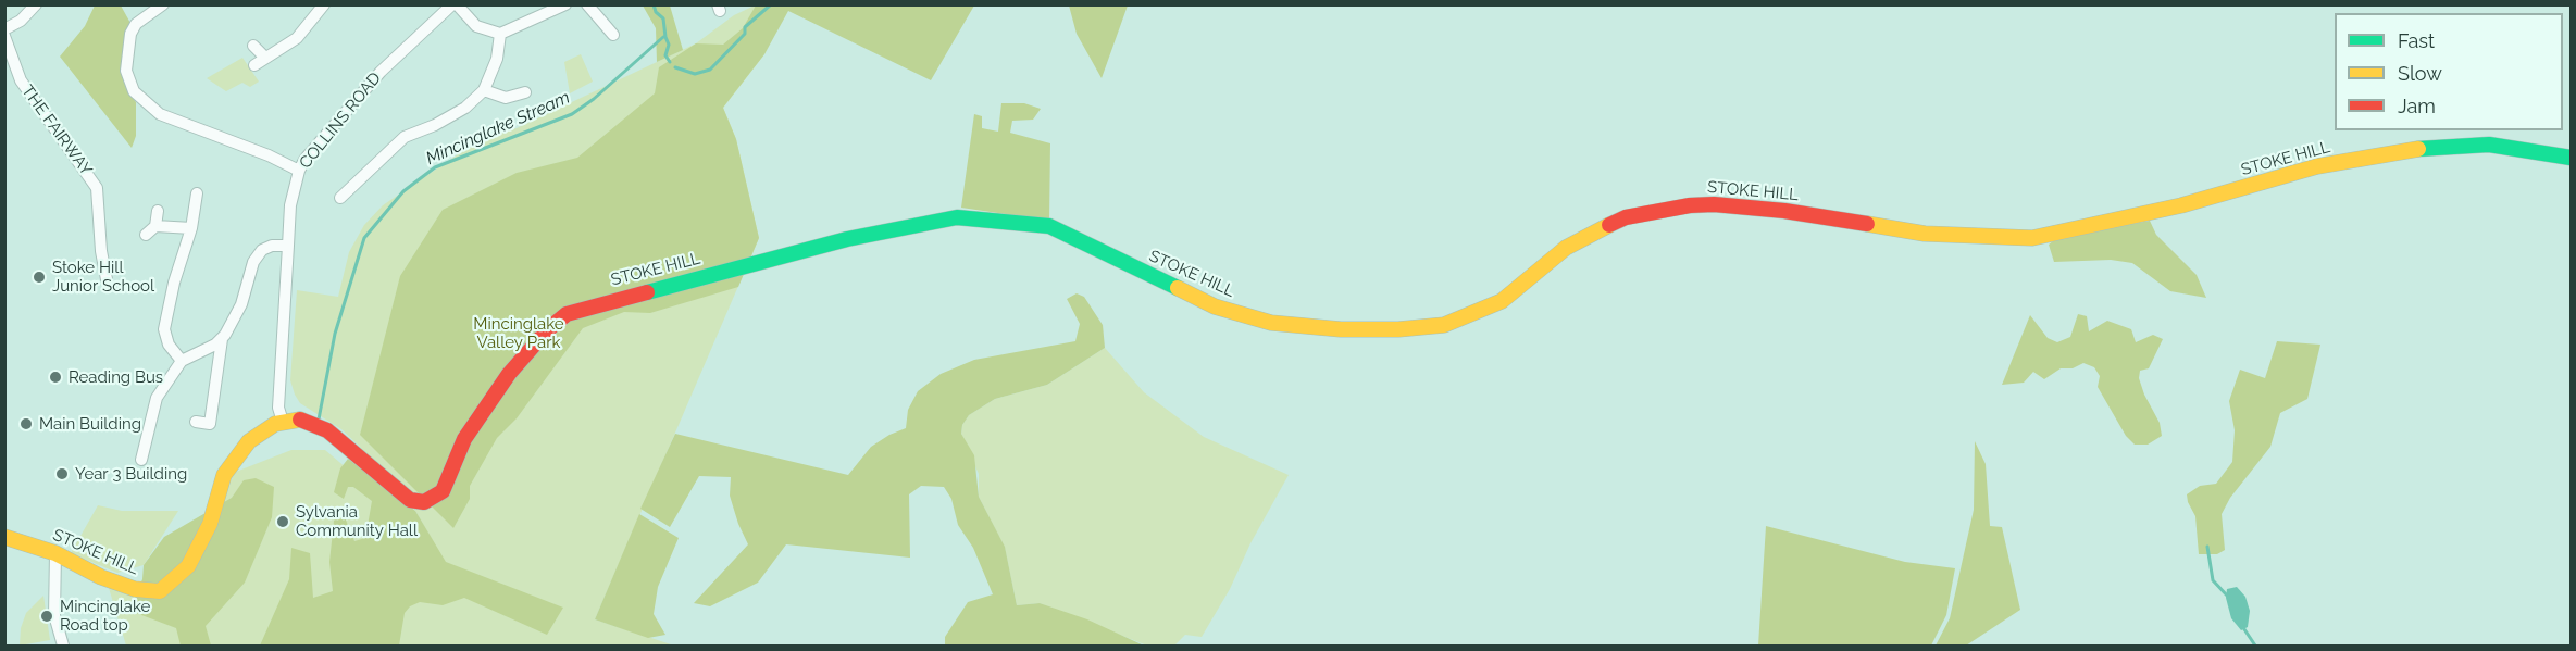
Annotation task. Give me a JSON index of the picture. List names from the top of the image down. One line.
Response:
{"streets":{"street":["COLLINS ROAD","THE FAIRWAY","STOKE HILL"]},"crossings":[["COLLINS ROAD","STOKE HILL"]],"water":["Mincinglake Stream"],"parks":["Mincinglake Valley Park"],"places":["Stoke Hill Junior School","Reading Bus","Main Building","Year 3 Building","Sylvania Community Hall","Mincinglake Road top"],"legend":["Fast","Slow","Jam"]}
